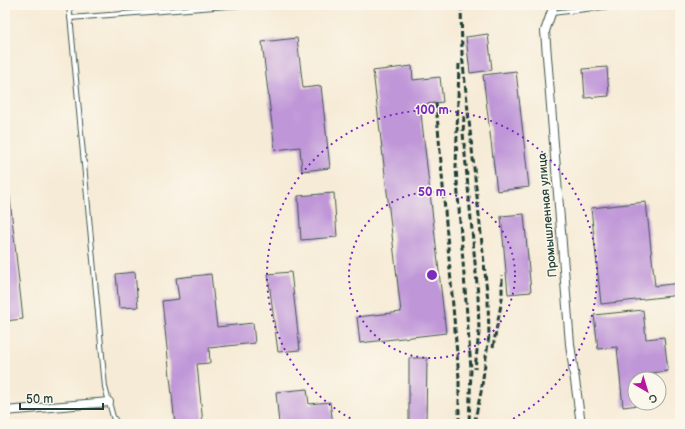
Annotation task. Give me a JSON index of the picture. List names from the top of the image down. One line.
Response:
{"streets":{"street":["Промышленная улица"]},"scale_bar":"50 m","north":"bottom right","rings":["100 m","50 m"]}
